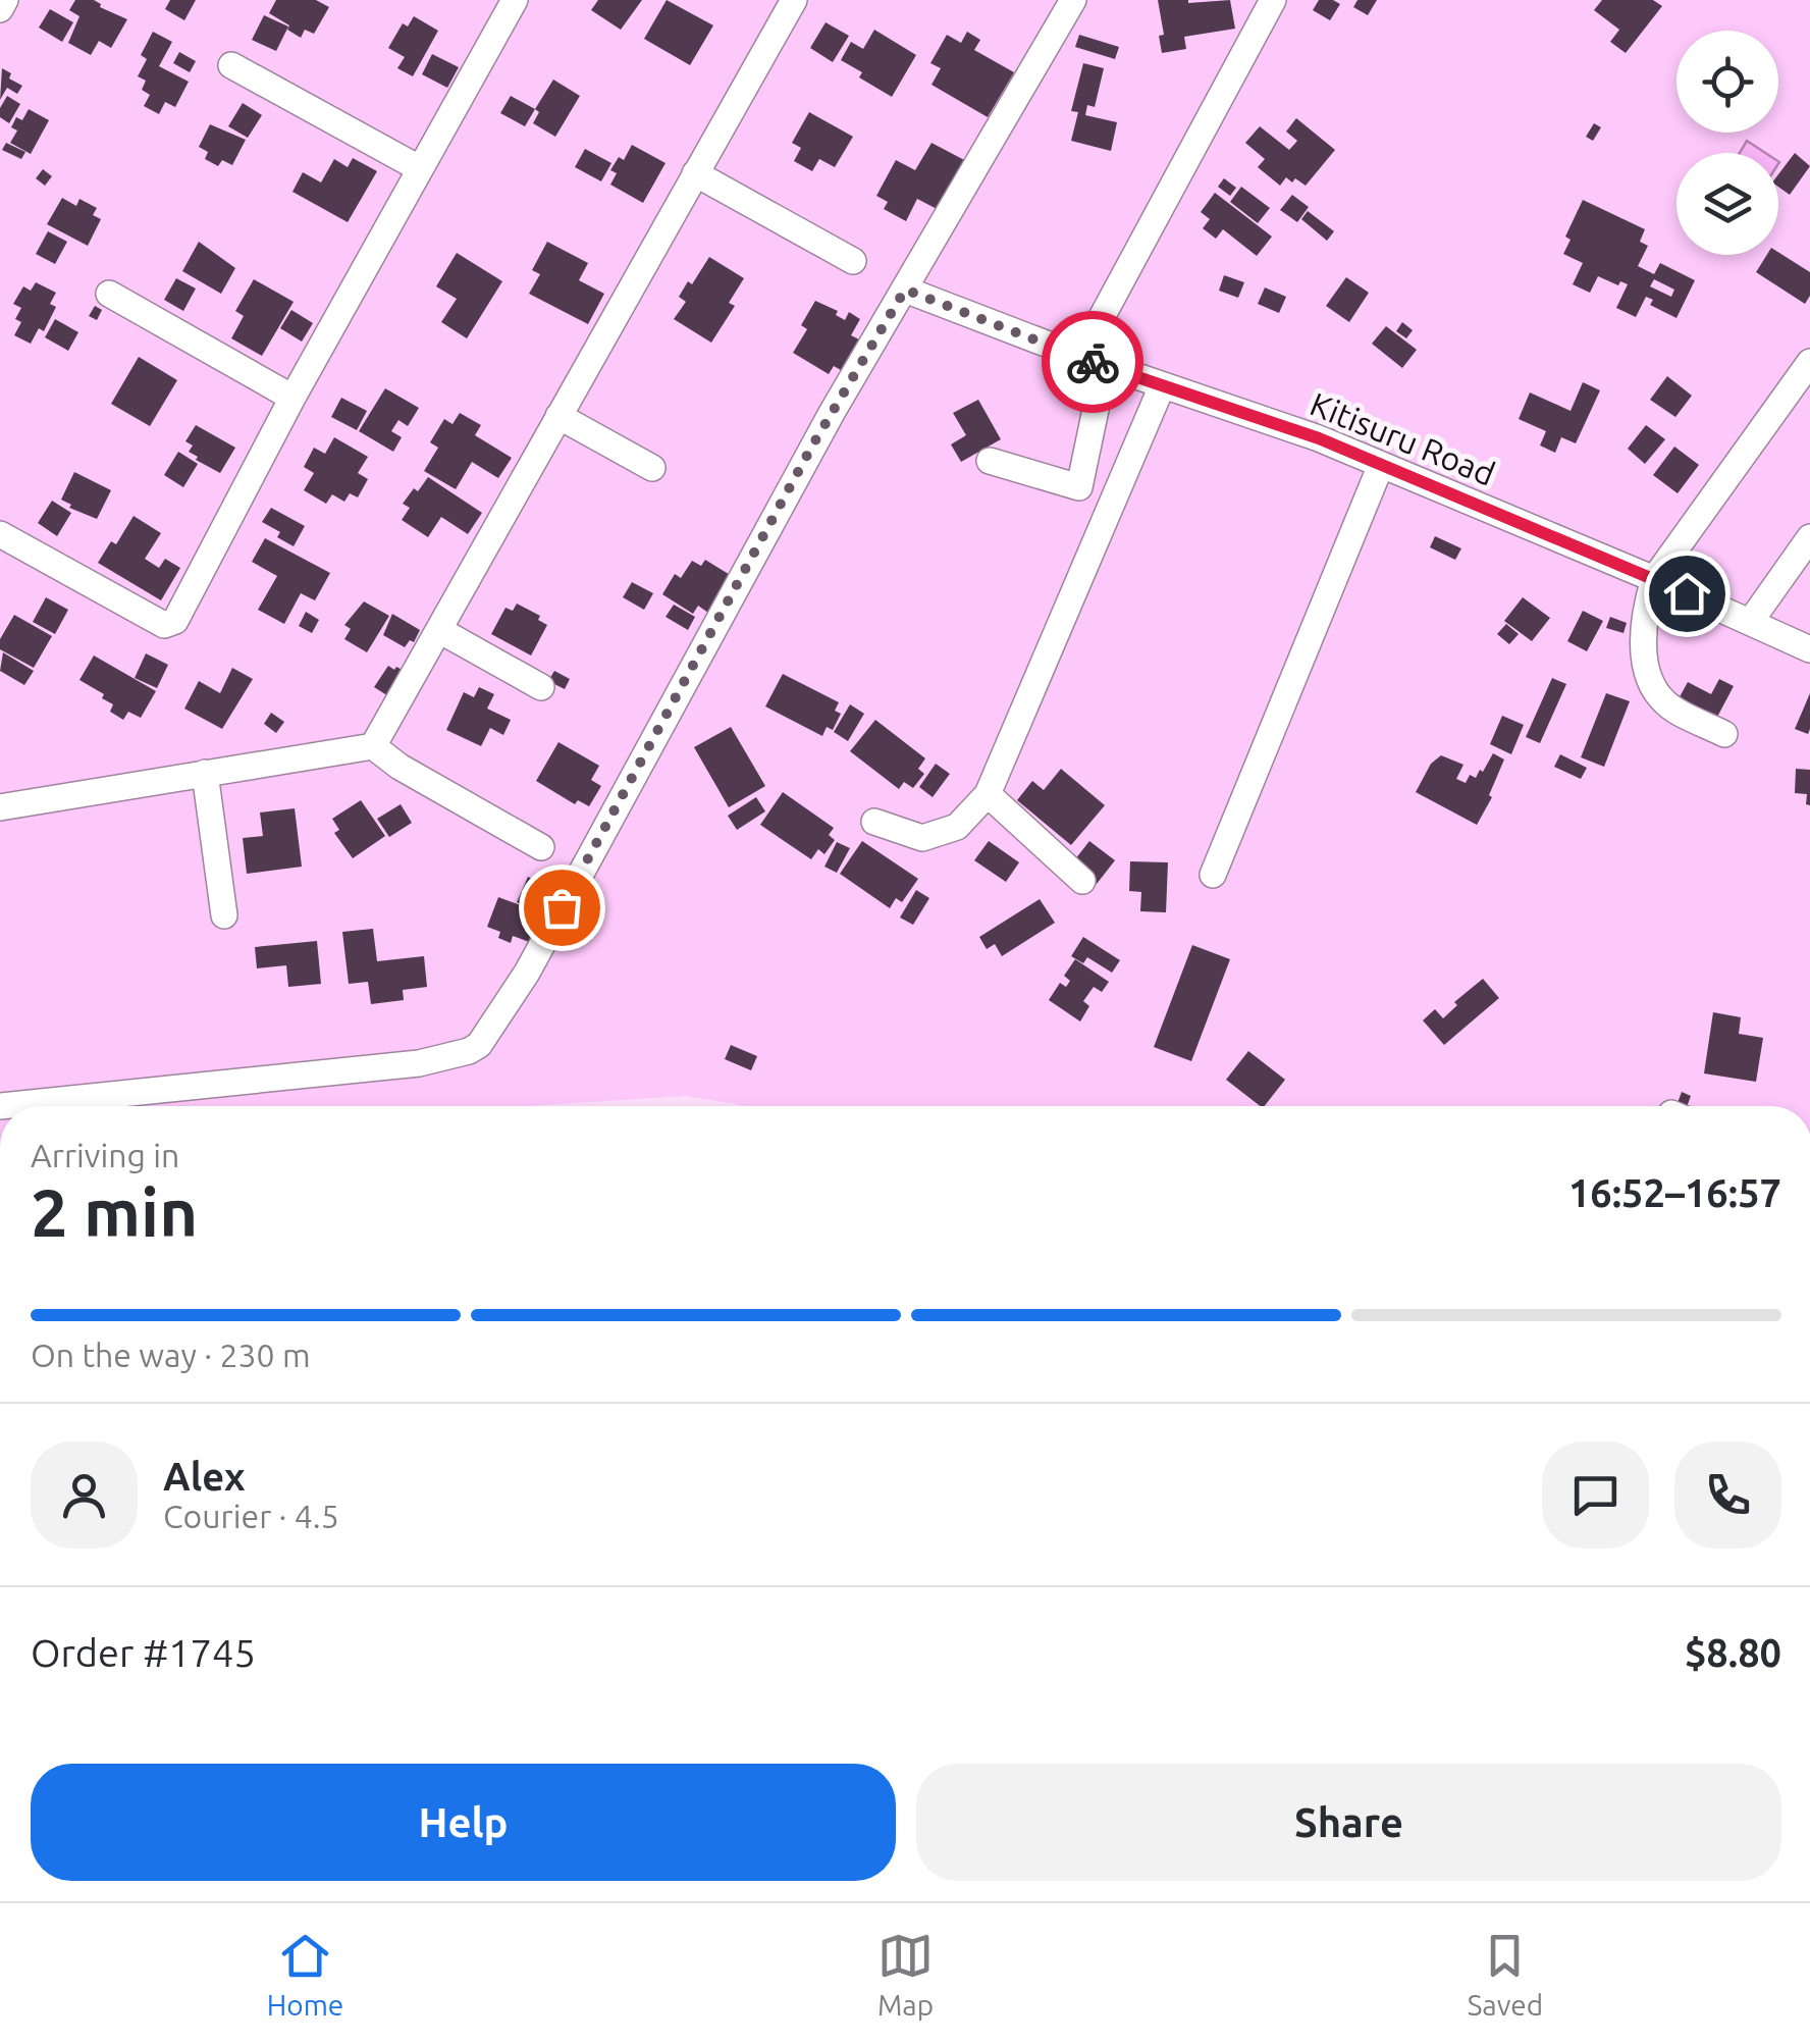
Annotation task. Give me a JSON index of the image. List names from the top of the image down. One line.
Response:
{"streets":{"street":["Kitisuru Road"]},"page":{"heading":["2 min","Arriving in","16:52–16:57"],"panel":["Alex","Courier · 4.5","Order #1745","$8.80"],"bar":"On the way · 230 m","buttons":["Help","Share"],"tabs":["Home","Map","Saved"]}}
